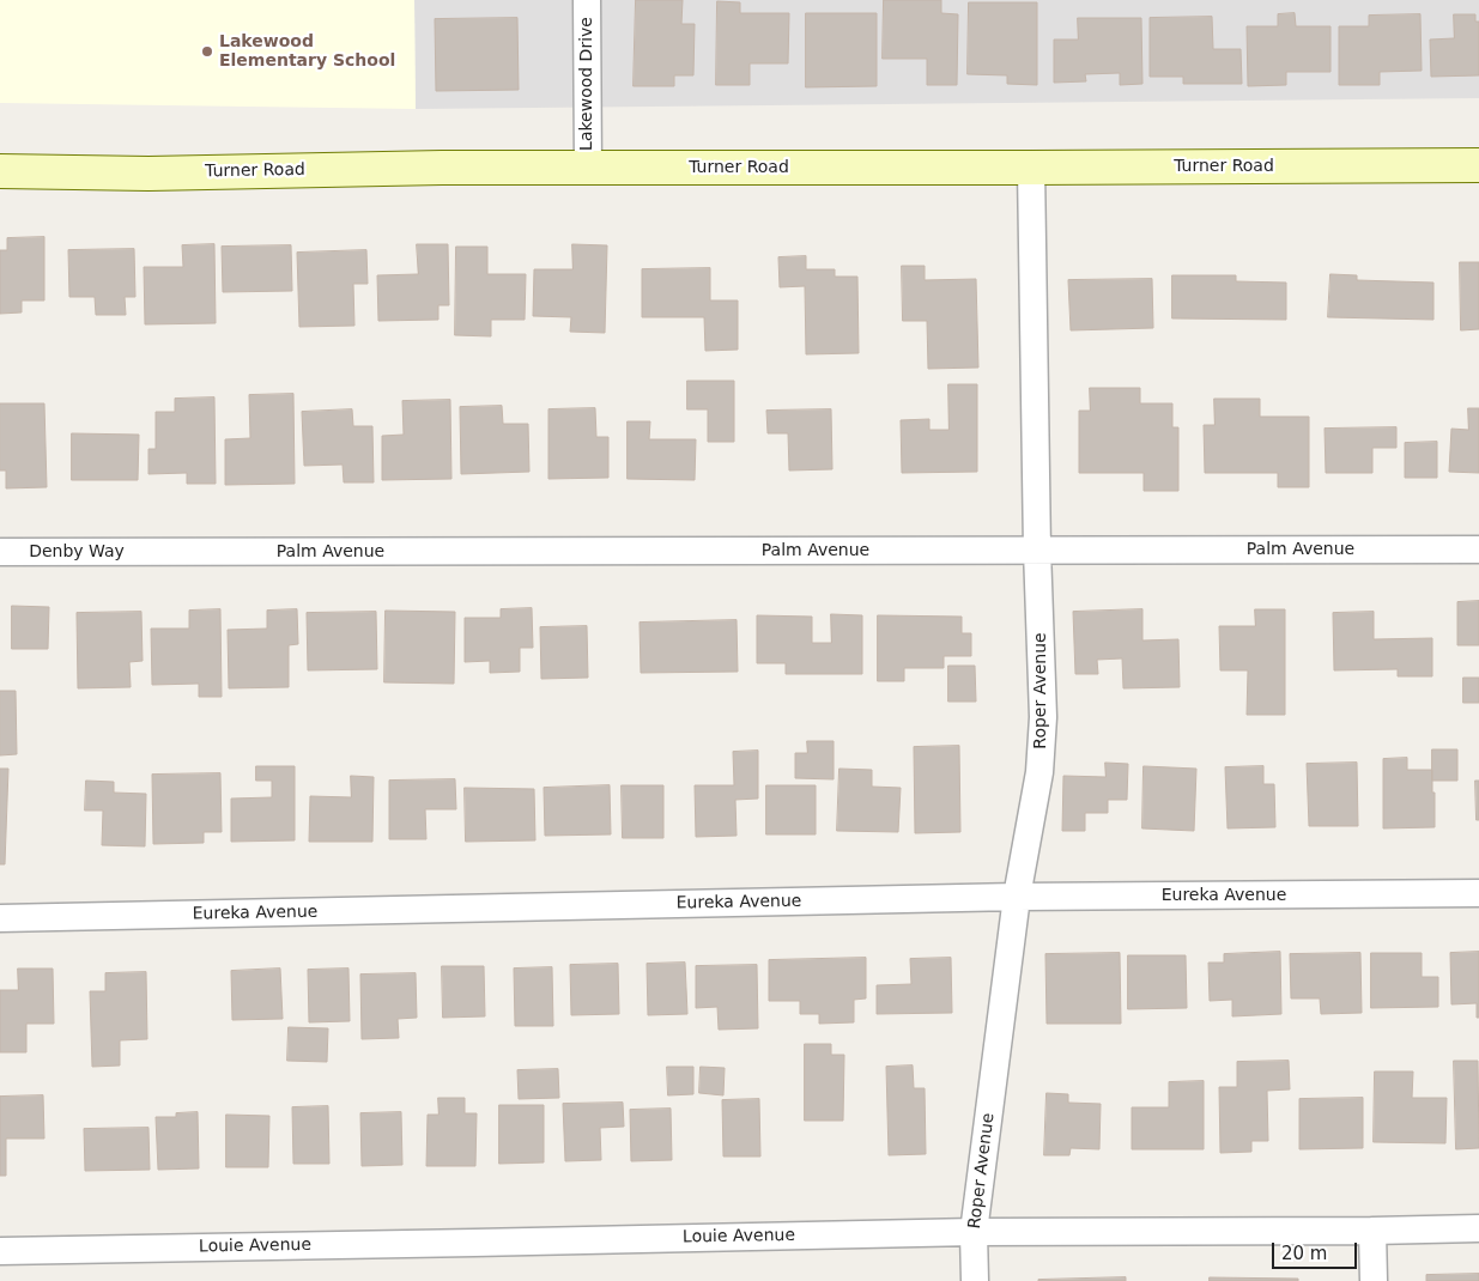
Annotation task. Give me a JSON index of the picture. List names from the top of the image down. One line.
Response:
{"streets":{"main road":["Turner Road"],"street":["Lakewood Drive","Palm Avenue","Denby Way","Roper Avenue","Eureka Avenue","Louie Avenue"]},"crossings":[["Lakewood Drive","Turner Road"],["Turner Road","Roper Avenue"],["Palm Avenue","Denby Way"],["Palm Avenue","Roper Avenue"],["Roper Avenue","Eureka Avenue"],["Roper Avenue","Louie Avenue"]],"places":["Lakewood Elementary School"],"scale_bar":"20 m"}
